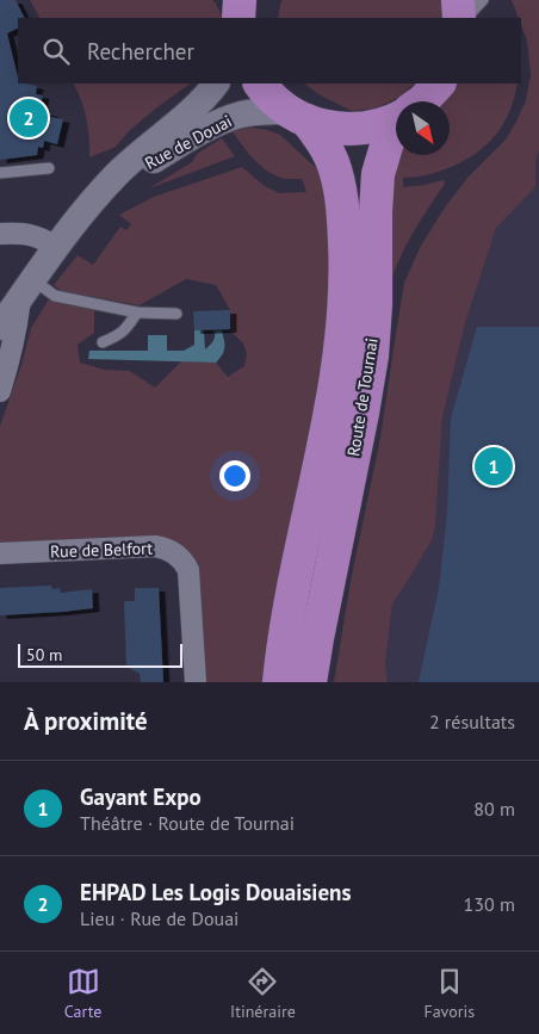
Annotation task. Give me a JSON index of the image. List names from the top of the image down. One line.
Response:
{"streets":{"main road":["Route de Tournai"],"street":["Rue de Douai","Rue de Belfort"]},"crossings":[["Rue de Douai","Route de Tournai"]],"scale_bar":"50 m","north":"bottom right","page":{"search":"Rechercher","pins":["2","1"],"scale":"50 m","heading":["À proximité","2 résultats"],"list":[{"mark":"1","name":"Gayant Expo","note":"Théâtre · Route de Tournai","value":"80 m"},{"mark":"2","name":"EHPAD Les Logis Douaisiens","note":"Lieu · Rue de Douai","value":"130 m"}],"nav":["Carte","Itinéraire","Favoris"]}}
